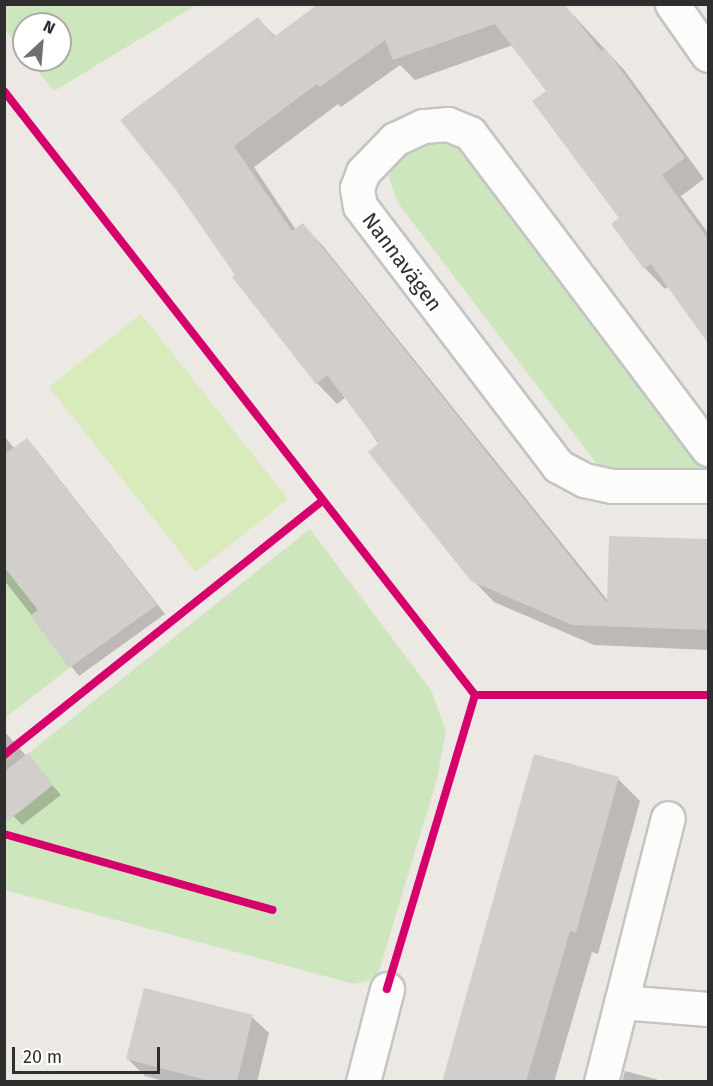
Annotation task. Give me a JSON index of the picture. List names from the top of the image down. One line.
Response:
{"streets":{"street":["Nannavägen"]},"scale_bar":"20 m","north":"top right"}
